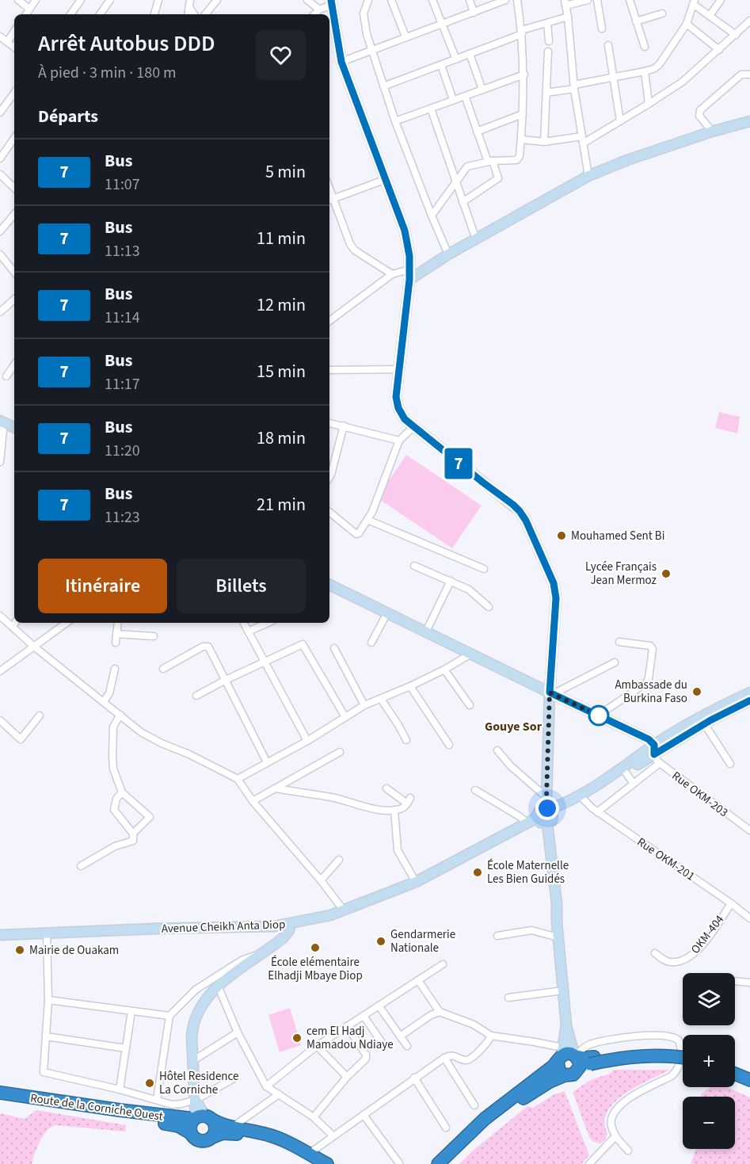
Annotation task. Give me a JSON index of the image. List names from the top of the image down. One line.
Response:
{"streets":{"highway":["Route de la Corniche Ouest"],"street":["Rue OKM-203","Rue OKM-201","Avenue Cheikh Anta Diop","OKM-404"]},"crossings":[["Rue OKM-201","OKM-404"]],"districts":["Gouye Sor"],"places":["Mouhamed Sent Bi","Lycée Français Jean Mermoz","Ambassade du Burkina Faso","École Maternelle Les Bien Guidés","Gendarmerie Nationale","École elémentaire Elhadji Mbaye Diop","Mairie de Ouakam","cem El Hadj Mamadou Ndiaye","Hôtel Residence La Corniche"],"lines":["bus line 7"],"page":{"on_map":"7","heading":[["Arrêt Autobus DDD","À pied · 3 min · 180 m"],"Départs"],"list":[{"mark":"7","name":"Bus","note":"11:07","value":"5 min"},{"mark":"7","name":"Bus","note":"11:13","value":"11 min"},{"mark":"7","name":"Bus","note":"11:14","value":"12 min"},{"mark":"7","name":"Bus","note":"11:17","value":"15 min"},{"mark":"7","name":"Bus","note":"11:20","value":"18 min"},{"mark":"7","name":"Bus","note":"11:23","value":"21 min"}],"buttons":["Itinéraire","Billets"],"map_buttons":["+","−"]}}
